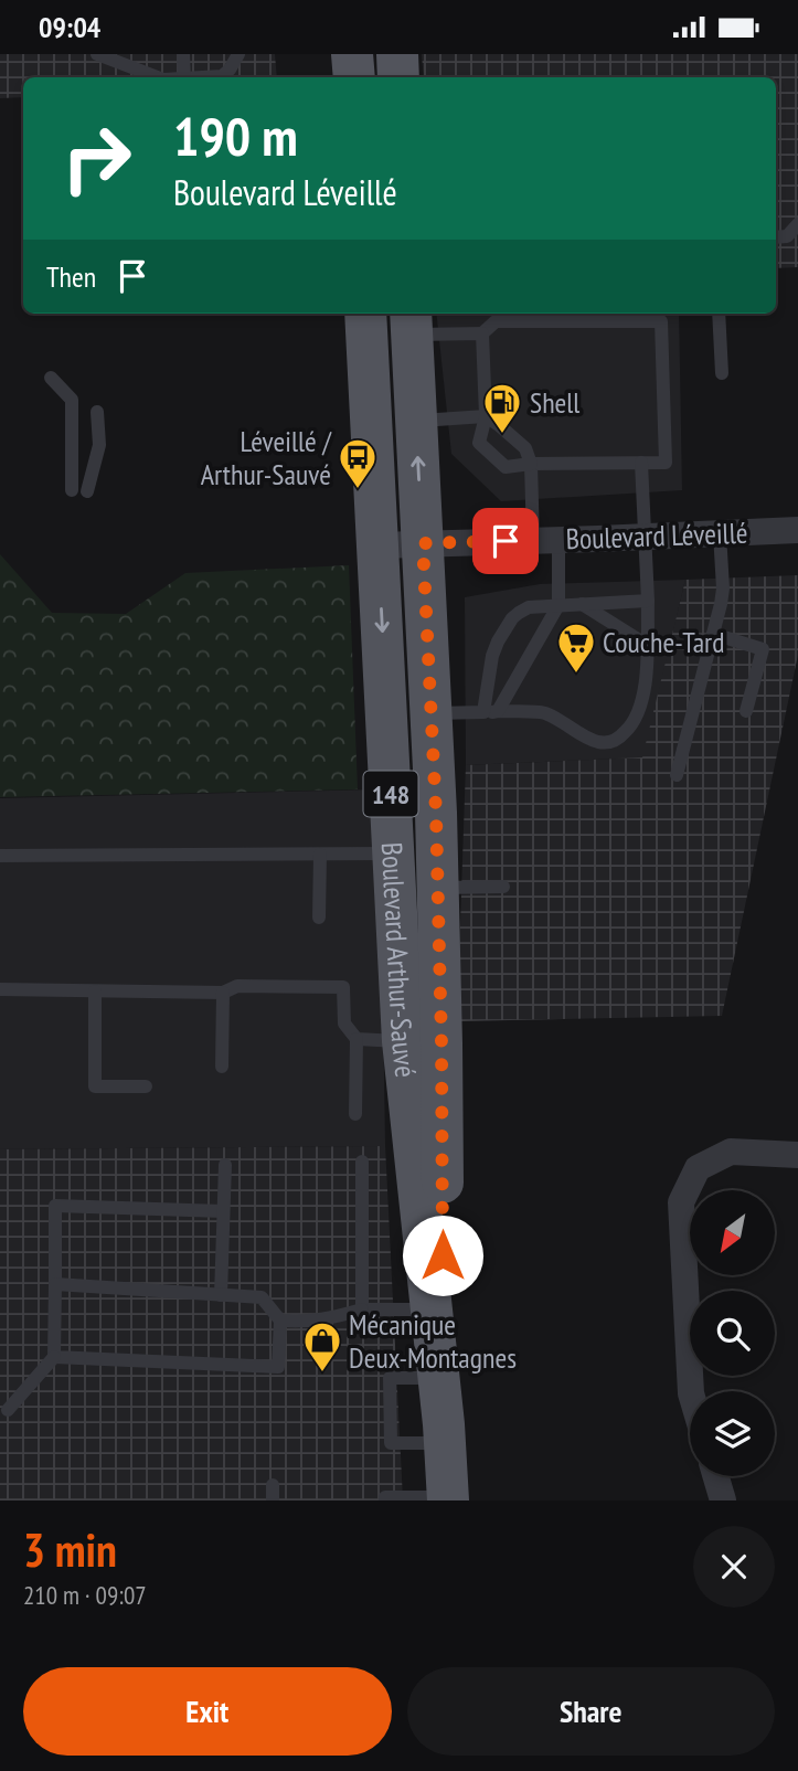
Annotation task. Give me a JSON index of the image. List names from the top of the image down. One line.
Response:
{"streets":{"main road":["148","Boulevard Arthur-Sauvé"],"street":["Boulevard Léveillé"]},"crossings":[["Boulevard Léveillé","Boulevard Arthur-Sauvé"]],"places":{"fuel station":["Shell"],"bus stop":["Léveillé / Arthur-Sauvé"],"supermarket":["Couche-Tard"],"shop":["Mécanique Deux-Montagnes"]},"north":"bottom left","page":{"status":"09:04","turn":["190 m","Boulevard Léveillé"],"then":"Then","heading":["3 min","210 m · 09:07"],"buttons":["Exit","Share"]}}
